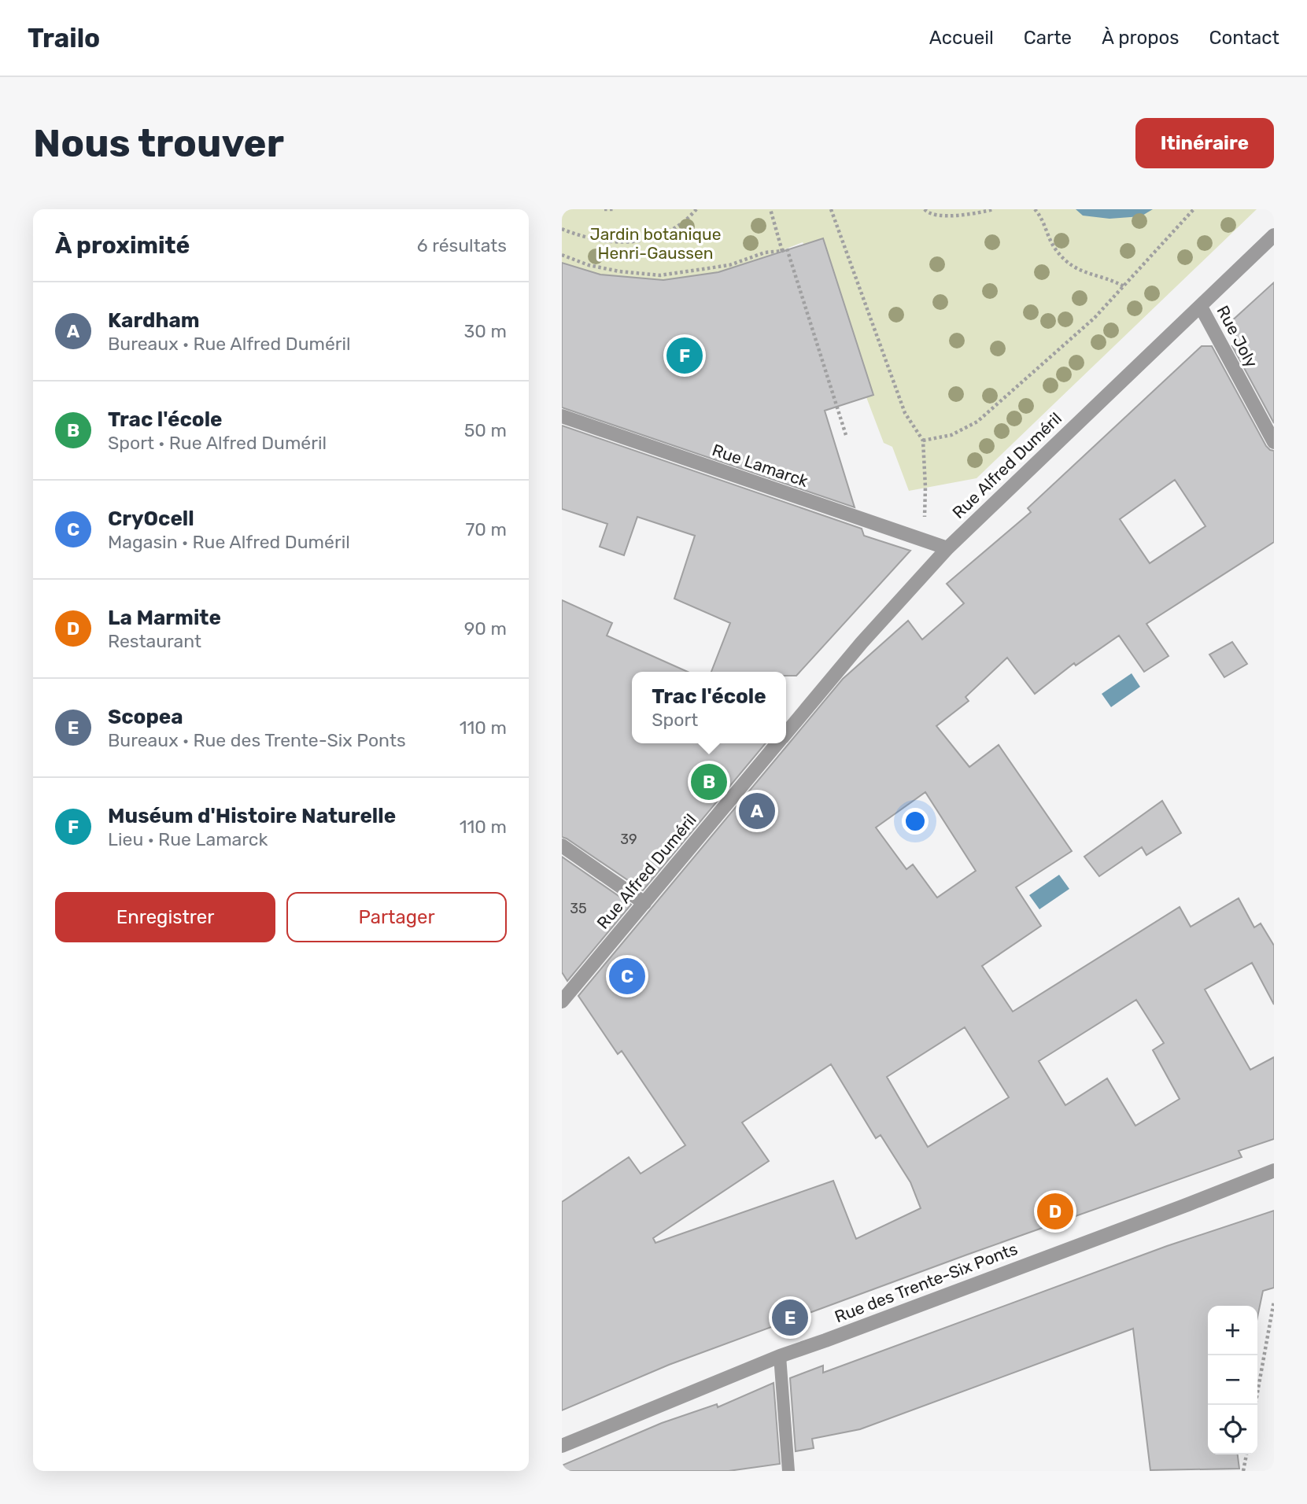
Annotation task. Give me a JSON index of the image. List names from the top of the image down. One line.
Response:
{"streets":{"street":["Rue Joly","Rue Lamarck","Rue Alfred Duméril","Rue des Trente-Six Ponts"]},"crossings":[["Rue Joly","Rue Alfred Duméril"],["Rue Lamarck","Rue Alfred Duméril"]],"parks":["Jardin botanique Henri-Gaussen"],"house_numbers":["39","35"],"page":{"header":"Trailo","nav":["Accueil","Carte","À propos","Contact"],"buttons":["Itinéraire",["Enregistrer","Partager"]],"title":"Nous trouver","heading":["À proximité","6 résultats"],"list":[{"mark":"A","name":"Kardham","note":"Bureaux · Rue Alfred Duméril","value":"30 m"},{"mark":"B","name":"Trac l'école","note":"Sport · Rue Alfred Duméril","value":"50 m"},{"mark":"C","name":"CryOcell","note":"Magasin · Rue Alfred Duméril","value":"70 m"},{"mark":"D","name":"La Marmite","note":"Restaurant","value":"90 m"},{"mark":"E","name":"Scopea","note":"Bureaux · Rue des Trente-Six Ponts","value":"110 m"},{"mark":"F","name":"Muséum d'Histoire Naturelle","note":"Lieu · Rue Lamarck","value":"110 m"}],"pins":["F","B","A","C","D","E"],"popup":["Trac l'école","Sport"],"map_buttons":["+","−"]}}
